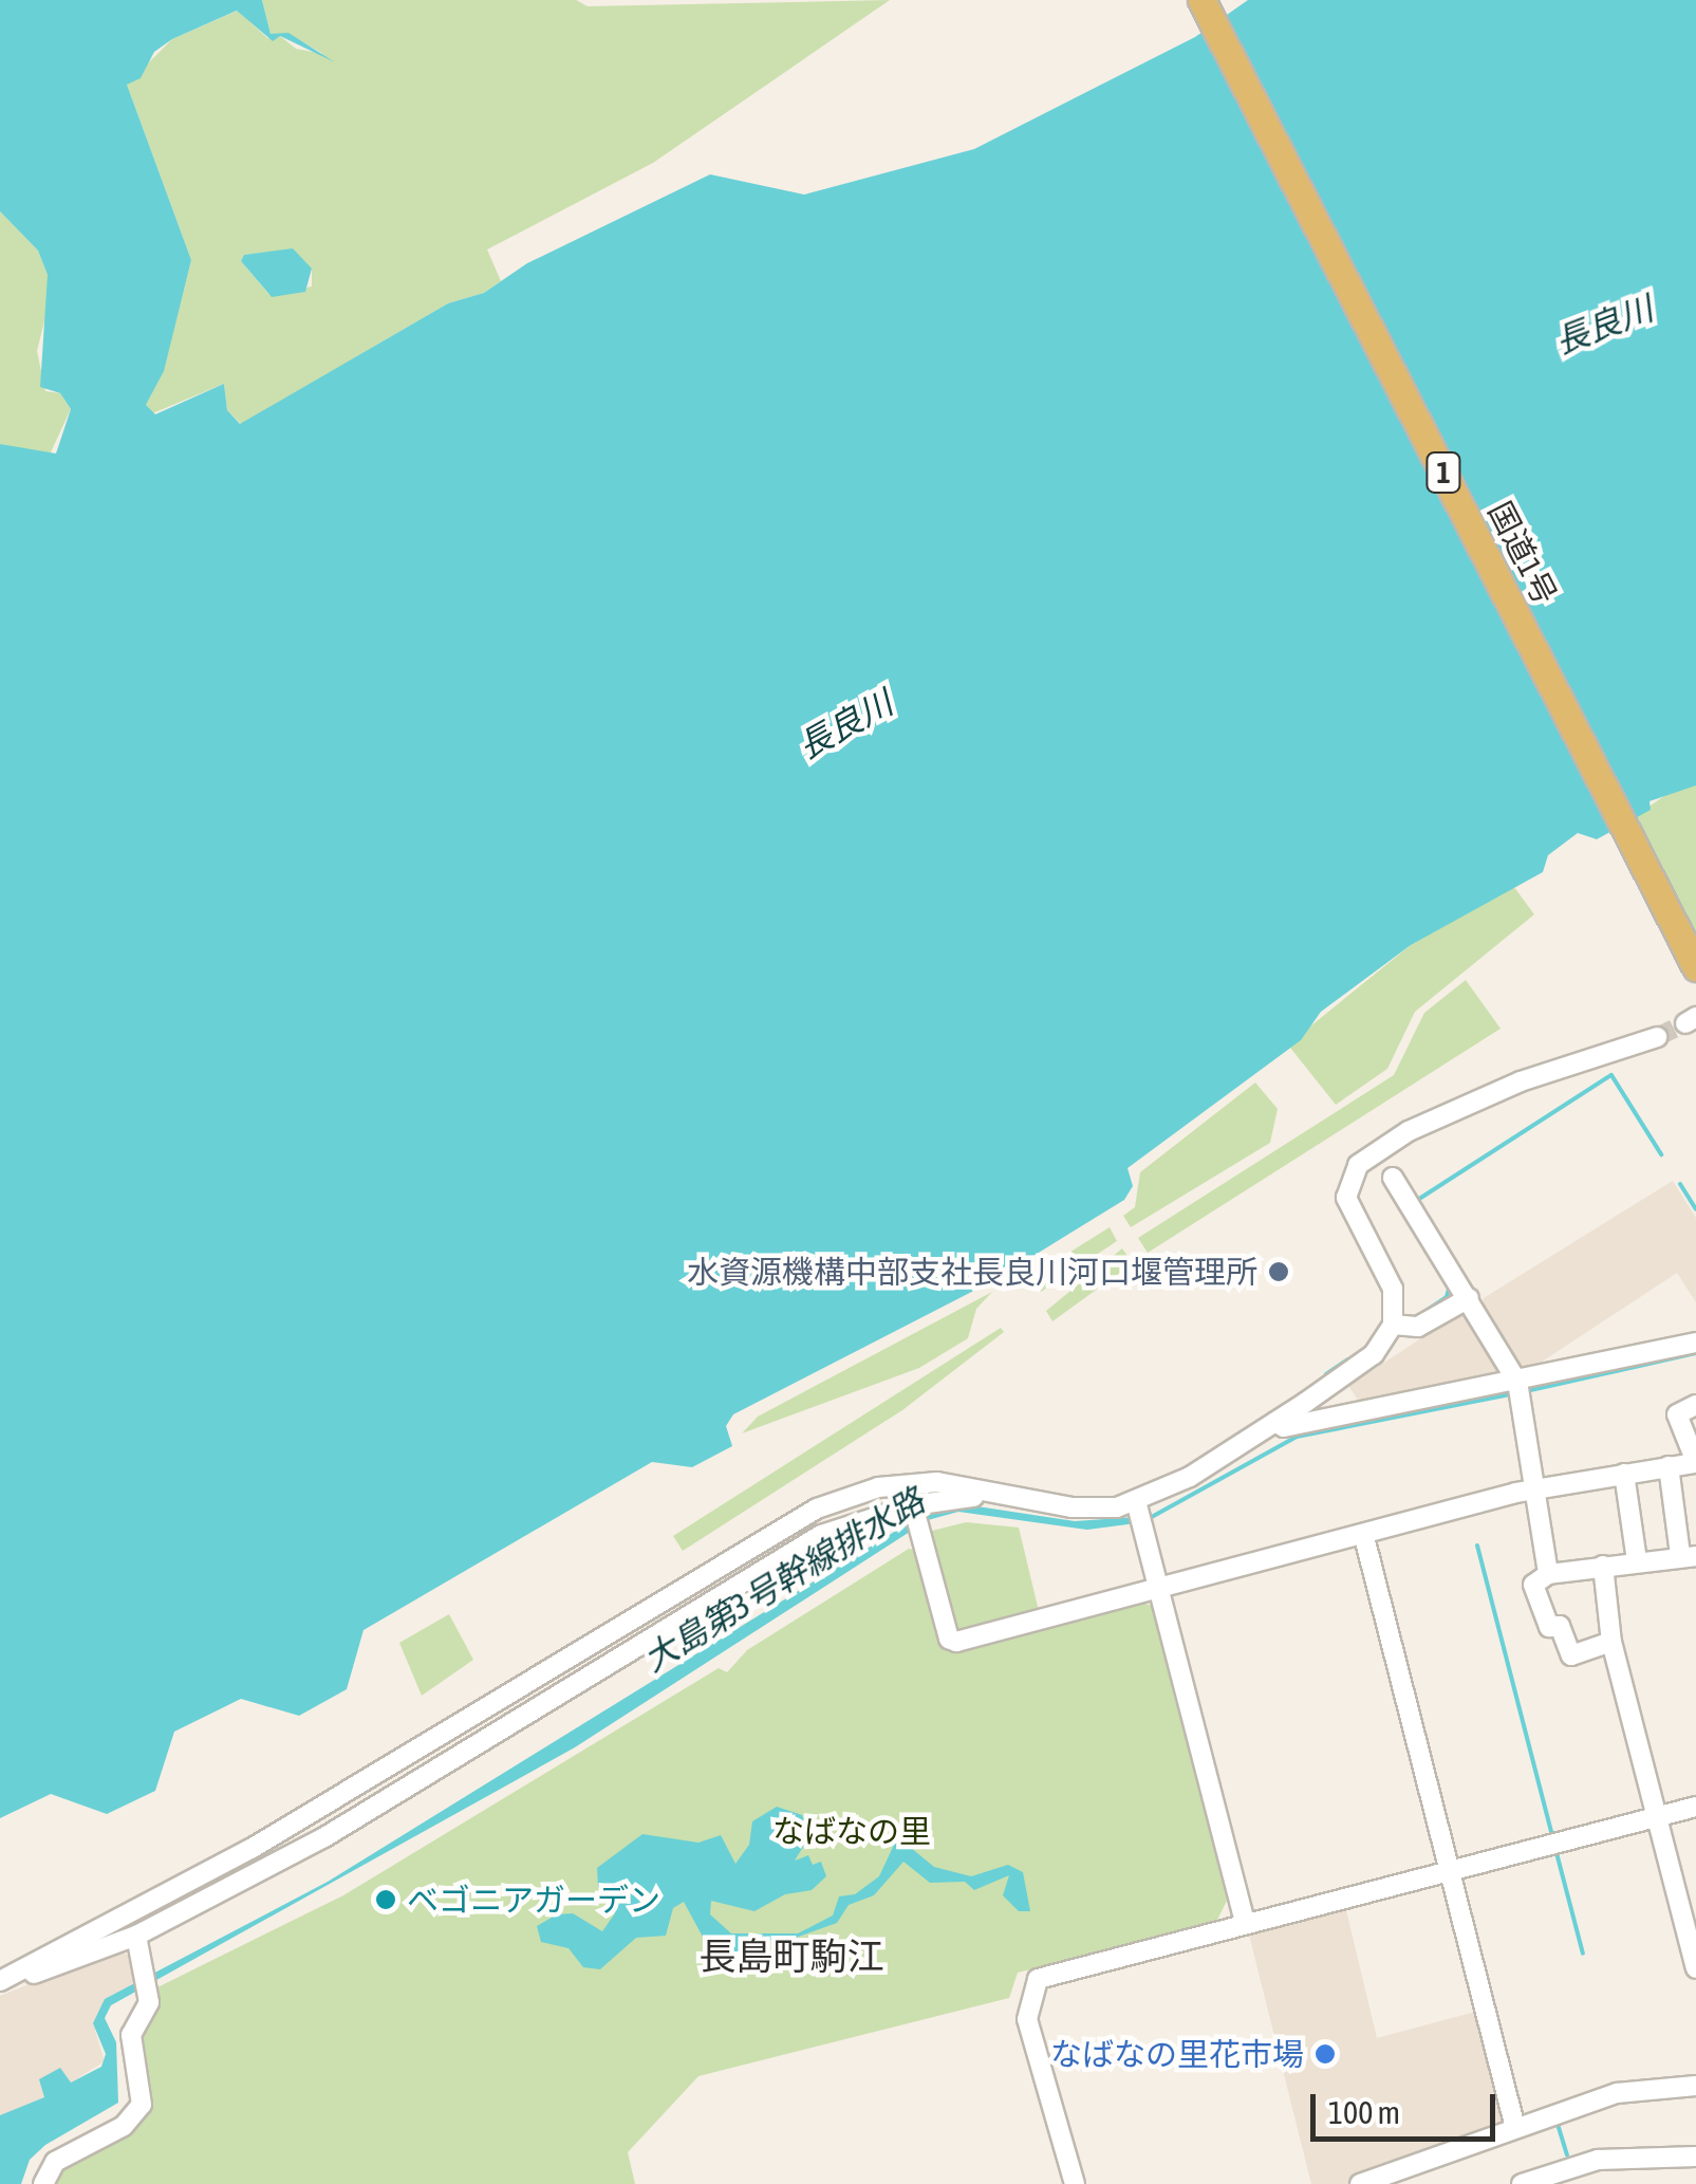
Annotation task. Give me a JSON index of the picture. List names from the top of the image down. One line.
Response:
{"streets":{"highway":["1","国道1号"]},"districts":["長島町駒江"],"water":["長良川","大島第3号幹線排水路"],"parks":["なばなの里"],"places":["水資源機構中部支社長良川河口堰管理所","ベゴニアガーデン","なばなの里花市場"],"scale_bar":"100 m"}
